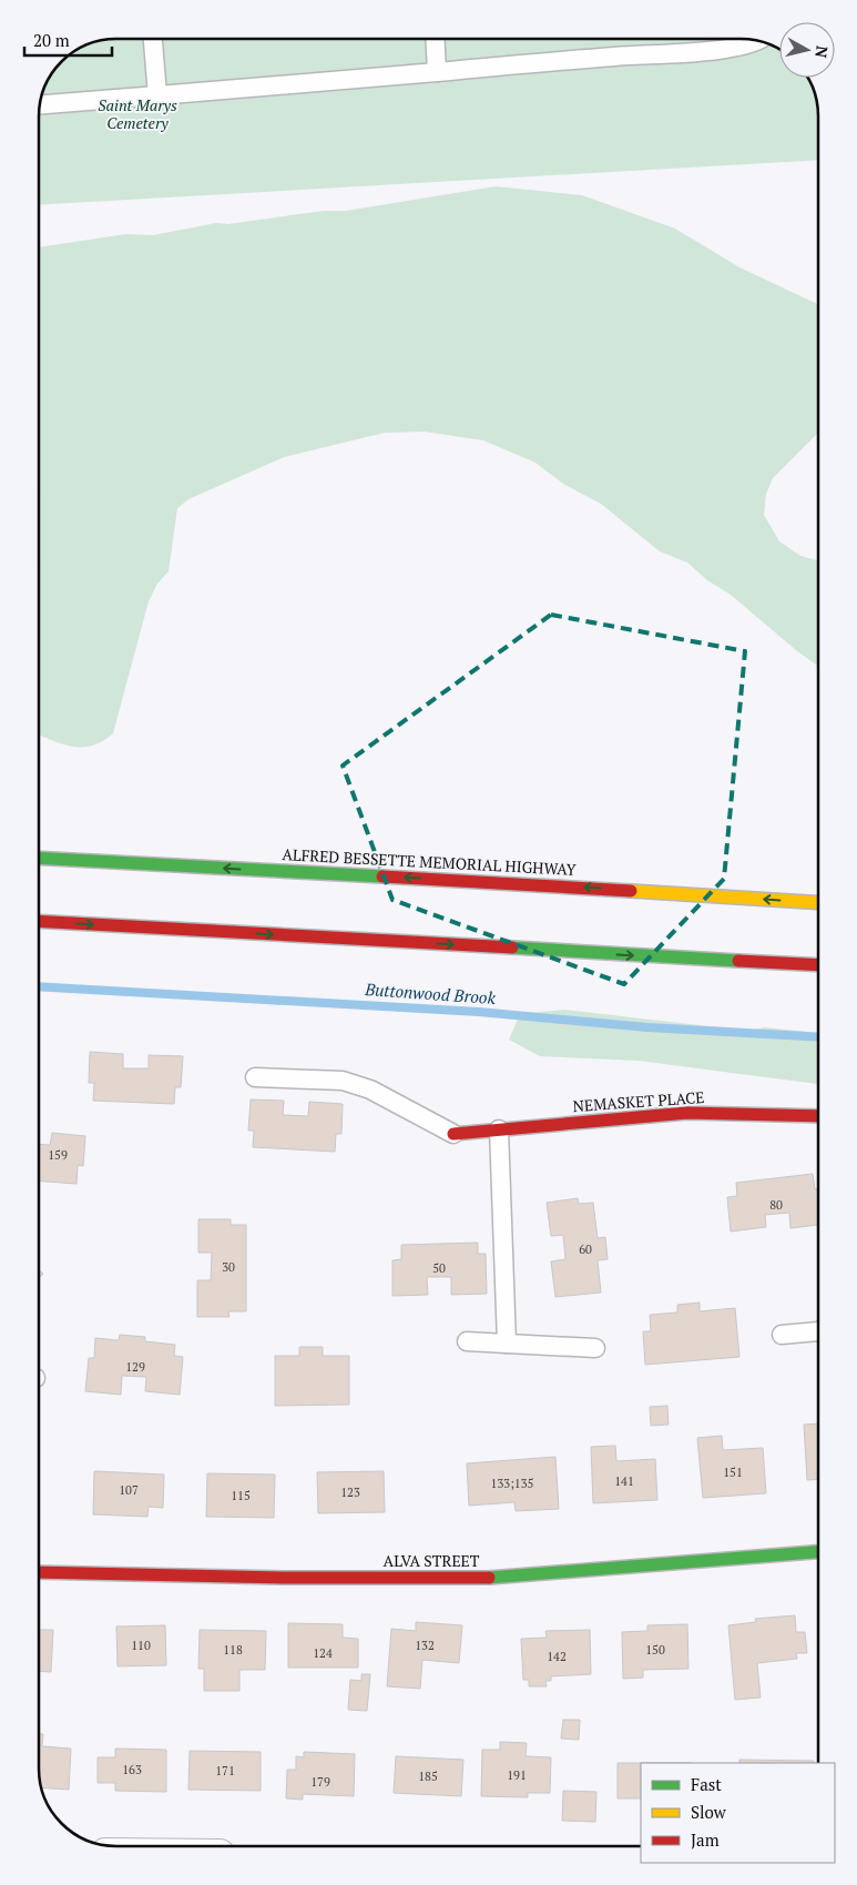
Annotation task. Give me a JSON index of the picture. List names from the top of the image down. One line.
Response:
{"streets":{"main road":["ALFRED BESSETTE MEMORIAL HIGHWAY","NEMASKET PLACE","ALVA STREET"]},"water":["Buttonwood Brook"],"parks":["Saint Marys Cemetery"],"house_numbers":["159","80","60","30","50","129","151","141","133;135","107","123","115","110","132","118","150","124","142","163","171","191","185","179"],"legend":["Fast","Slow","Jam"],"scale_bar":"20 m","north":"right"}
